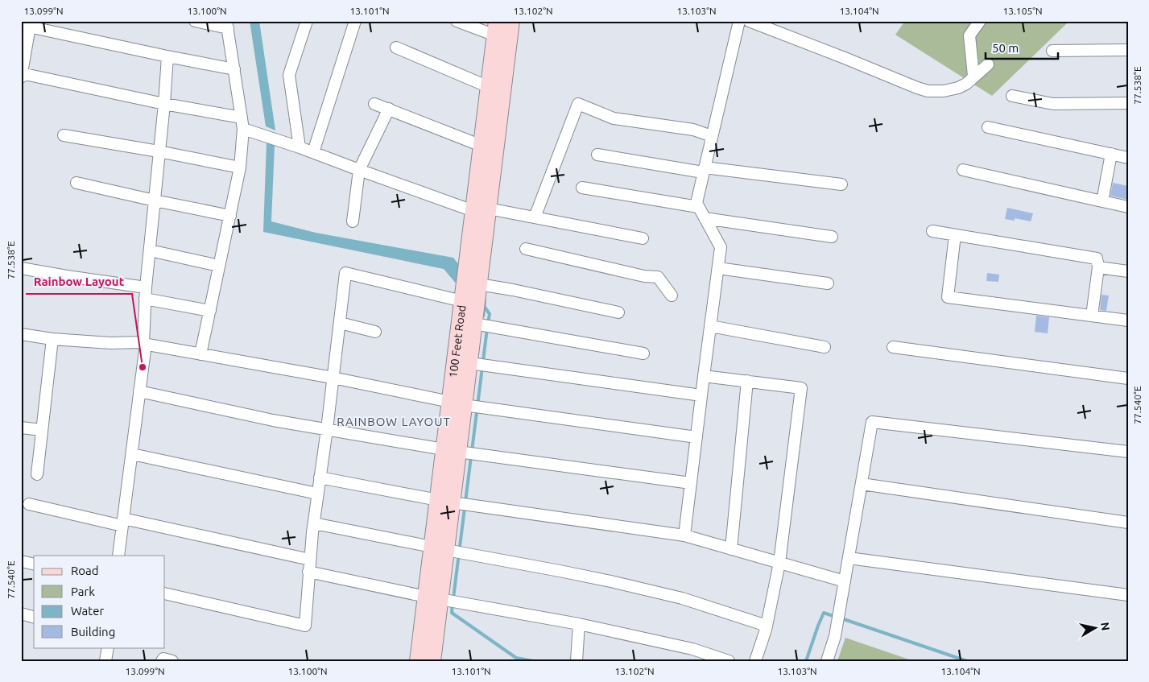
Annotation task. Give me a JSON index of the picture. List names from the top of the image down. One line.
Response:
{"streets":{"main road":["100 Feet Road"]},"districts":["RAINBOW LAYOUT"],"places":["Rainbow Layout"],"legend":["Road","Park","Water","Building"],"scale_bar":"50 m","north":"right","coordinates":["13.099°N","13.100°N","13.101°N","13.102°N","13.103°N","13.104°N","13.105°N","77.538°E","77.540°E"]}
